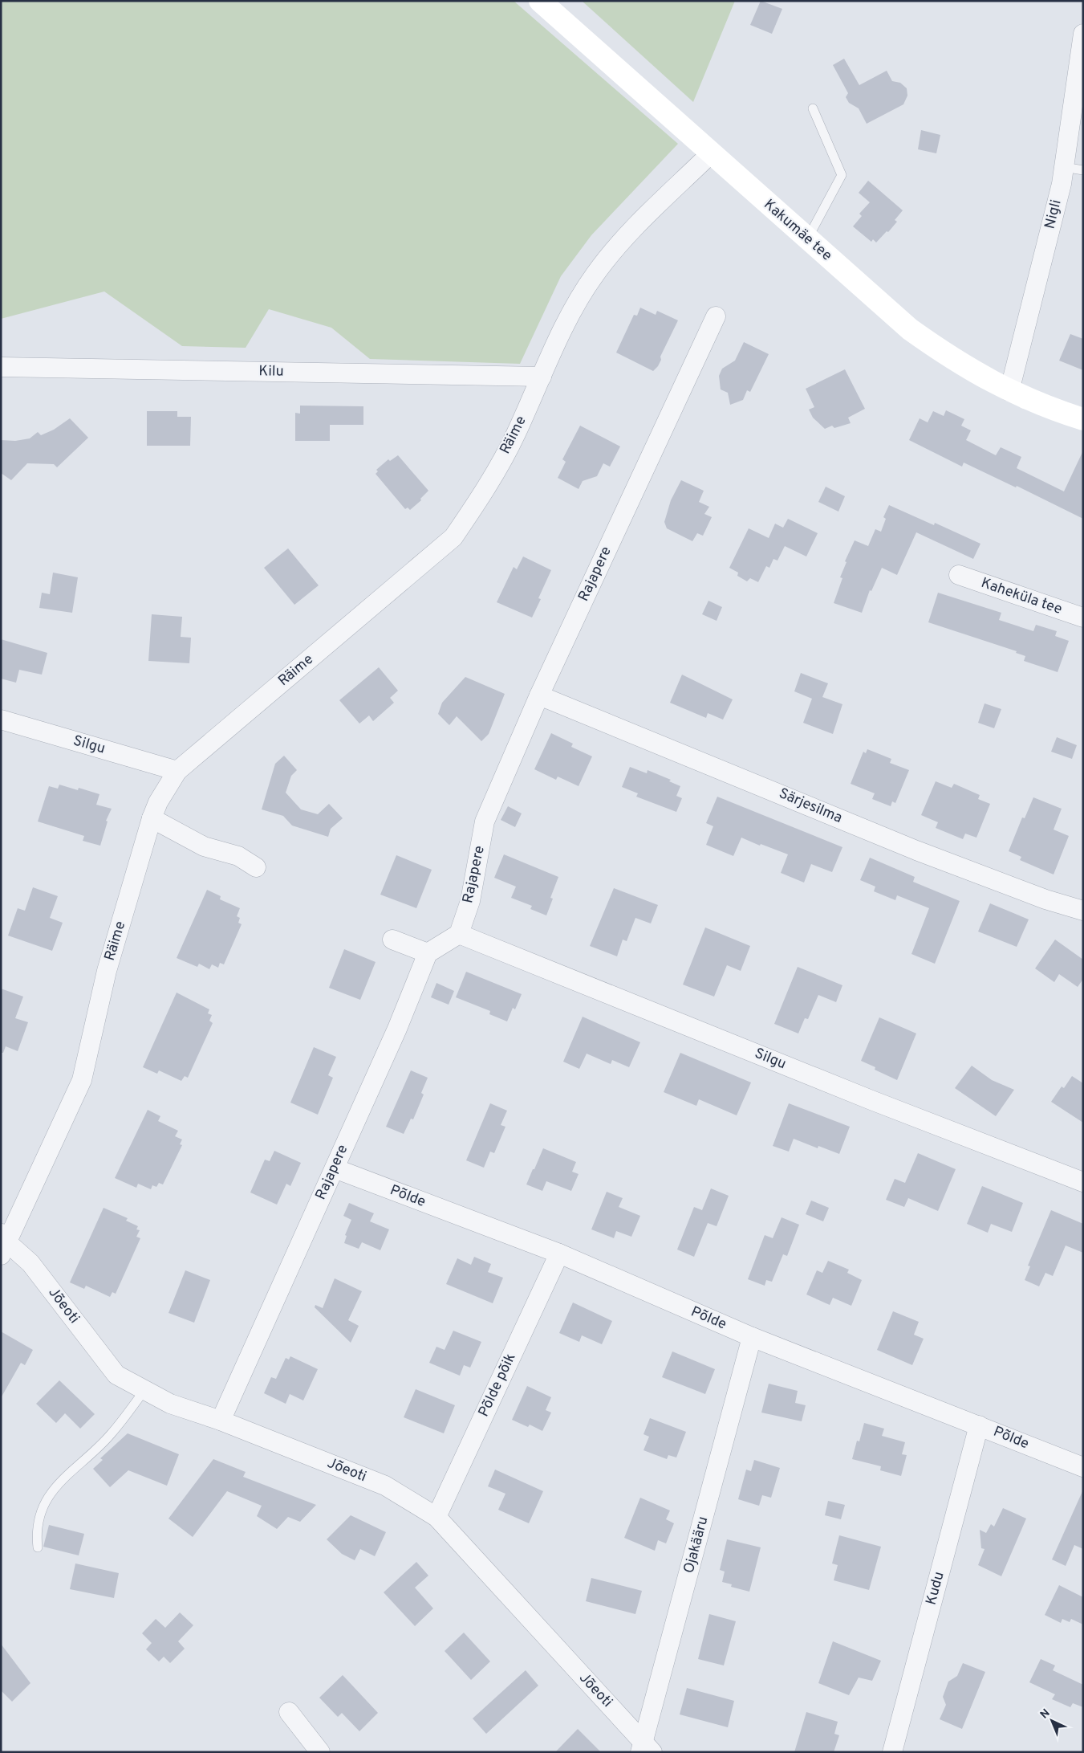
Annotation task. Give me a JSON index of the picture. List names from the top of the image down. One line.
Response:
{"streets":{"street":["Nigli","Kakumäe tee","Kilu","Räime","Rajapere","Kaheküla tee","Silgu","Särjesilma","Põlde","Jõeoti","Põlde põik","Ojakääru","Kudu"]},"crossings":[["Nigli","Kakumäe tee"],["Kakumäe tee","Räime"],["Kilu","Räime"],["Räime","Silgu"],["Räime","Jõeoti"],["Rajapere","Silgu"],["Rajapere","Särjesilma"],["Rajapere","Põlde"],["Rajapere","Jõeoti"],["Põlde","Põlde põik"],["Põlde","Ojakääru"],["Põlde","Kudu"],["Jõeoti","Põlde põik"],["Jõeoti","Ojakääru"]],"north":"top left"}
